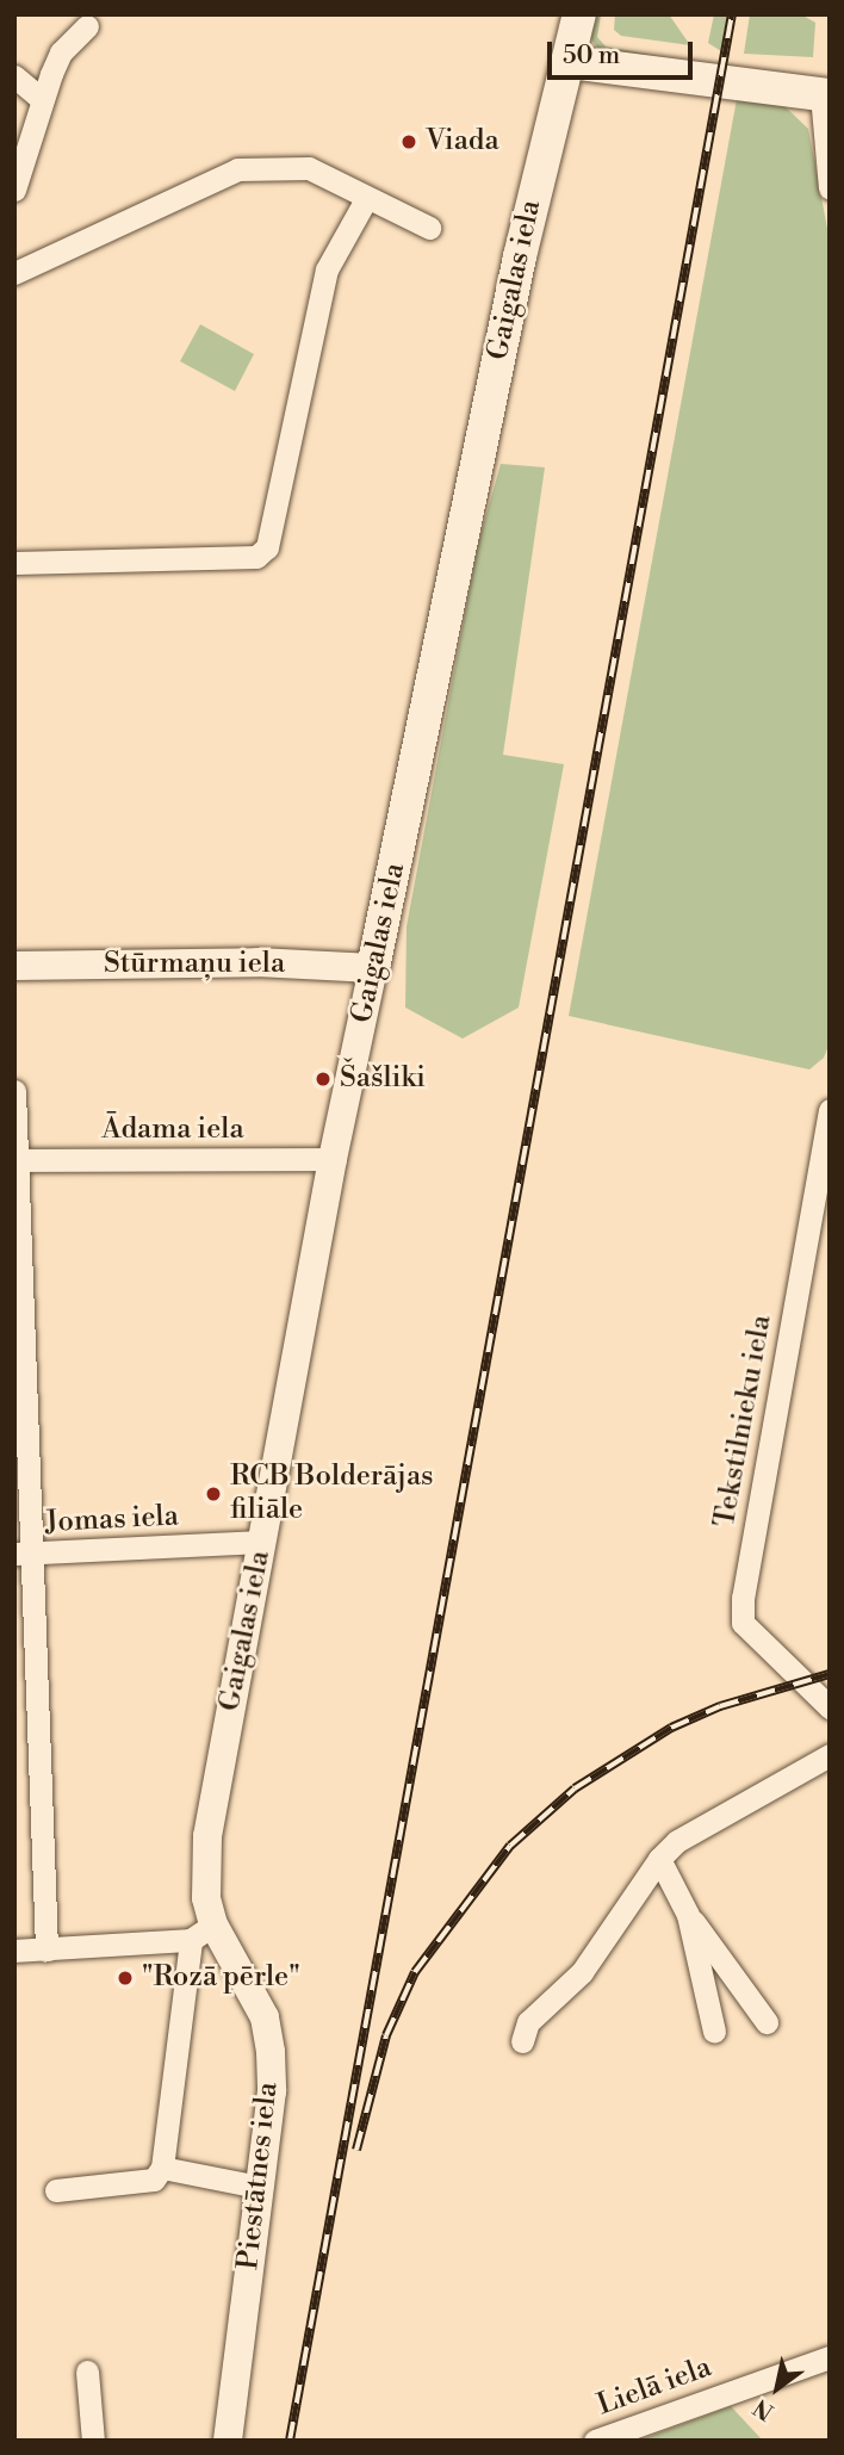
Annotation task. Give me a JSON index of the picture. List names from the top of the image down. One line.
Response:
{"streets":{"main road":["Gaigalas iela"],"street":["Stūrmaņu iela","Ādama iela","Tekstilnieku iela","Jomas iela","Piestātnes iela","Lielā iela"]},"crossings":[["Gaigalas iela","Stūrmaņu iela"],["Gaigalas iela","Ādama iela"],["Gaigalas iela","Jomas iela"],["Gaigalas iela","Piestātnes iela"]],"places":["Viada","Šašliki","RCB Bolderājas filiāle","\"Rozā pērle\""],"scale_bar":"50 m","north":"bottom left"}
